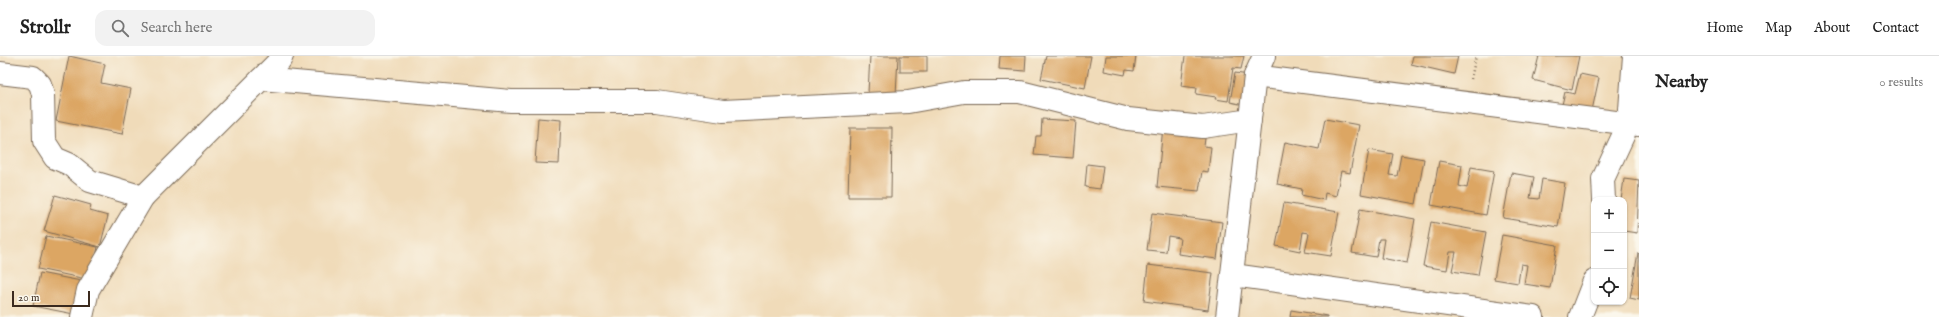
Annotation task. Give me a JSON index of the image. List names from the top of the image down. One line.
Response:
{"scale_bar":"20 m","page":{"header":"Strollr","search":"Search here","nav":["Home","Map","About","Contact"],"heading":["Nearby","0 results"],"map_buttons":["+","−"],"scale":"20 m"}}
